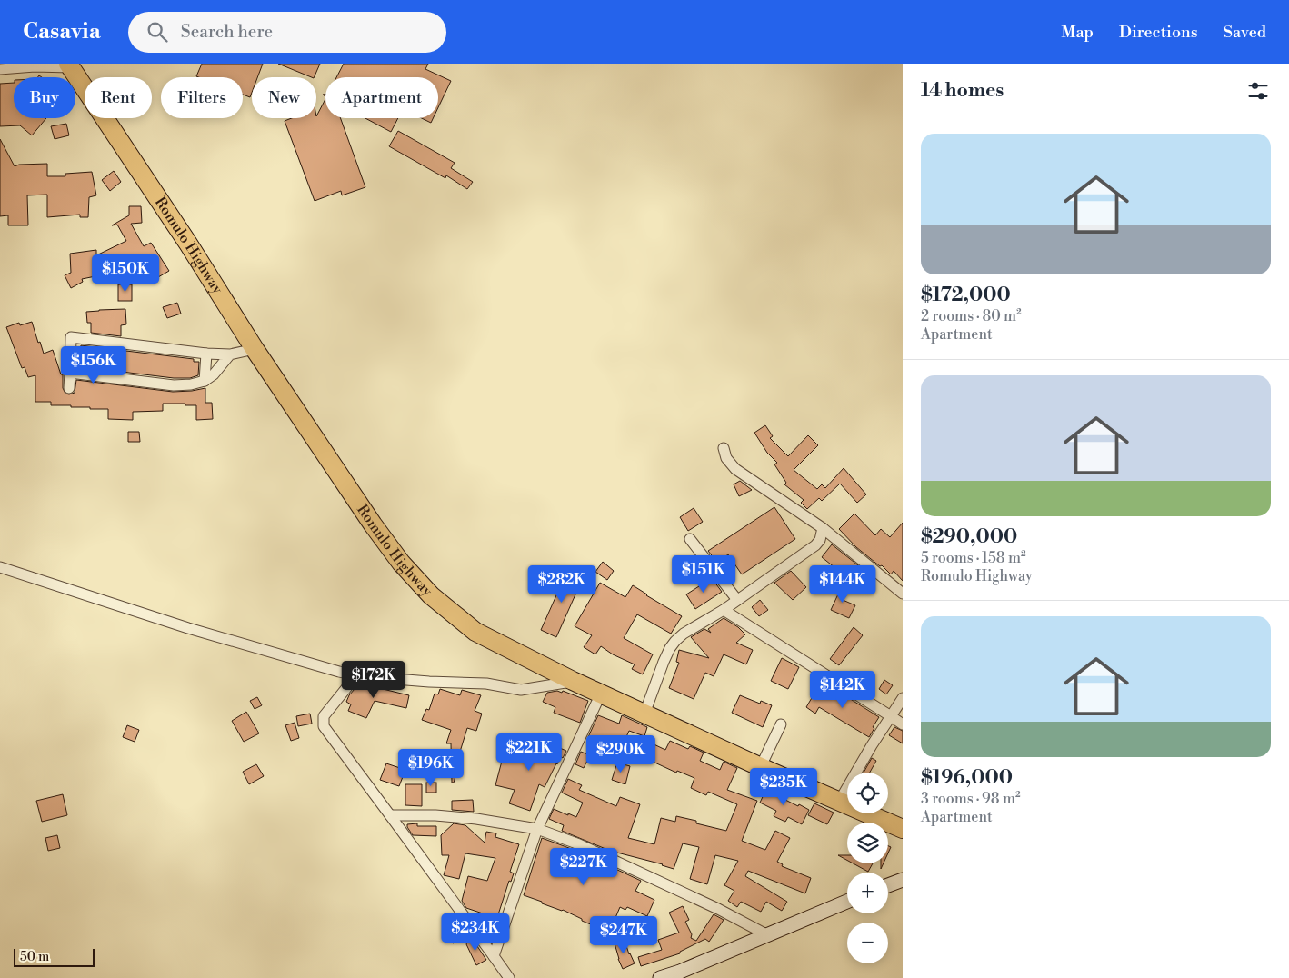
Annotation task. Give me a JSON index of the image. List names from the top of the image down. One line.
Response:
{"streets":{"highway":["Romulo Highway"]},"scale_bar":"50 m","page":{"header":"Casavia","search":"Search here","nav":["Map","Directions","Saved"],"heading":"14 homes","chip":["Buy","Rent","Filters","New","Apartment"],"list":[{"name":"$172,000","note":"2 rooms · 80 m² · Apartment"},{"name":"$290,000","note":"5 rooms · 158 m² · Romulo Highway"},{"name":"$196,000","note":"3 rooms · 98 m² · Apartment"}],"price":["$150K","$156K","$151K","$282K","$144K","$172K","$142K","$221K","$290K","$196K","$235K","$227K","$234K","$247K"],"map_buttons":["+","−"],"scale":"50 m"}}
